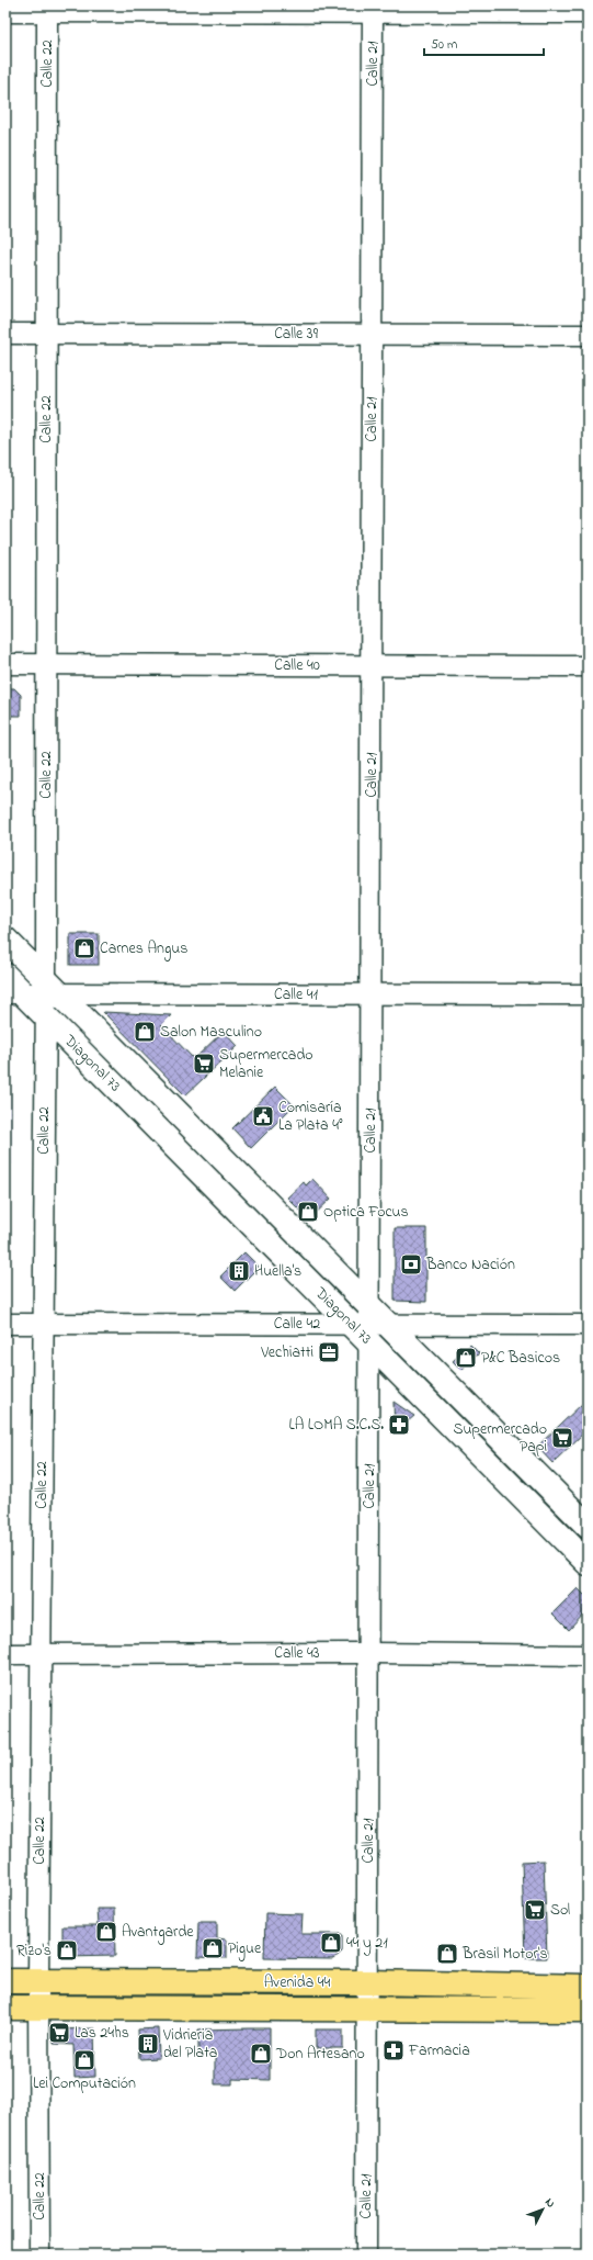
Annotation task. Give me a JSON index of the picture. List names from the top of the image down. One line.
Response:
{"streets":{"main road":["Diagonal 73","Avenida 44"],"street":["Calle 22","Calle 21","Calle 39","Calle 40","Calle 41","Calle 42","Calle 43"]},"crossings":[["Calle 22","Calle 39"],["Calle 22","Calle 40"],["Calle 22","Calle 41"],["Calle 22","Diagonal 73"],["Calle 22","Calle 42"],["Calle 22","Calle 43"],["Calle 22","Avenida 44"],["Calle 21","Calle 39"],["Calle 21","Calle 40"],["Calle 21","Calle 41"],["Calle 21","Diagonal 73"],["Calle 21","Calle 42"],["Calle 21","Calle 43"],["Calle 21","Avenida 44"],["Calle 41","Diagonal 73"],["Diagonal 73","Calle 42"]],"places":{"shop":["Carnes Angus","Salon Masculino","Optica Focus","P&C Basicos","Avantgarde","44 y 21","Pigue","Rizo's","Brasil Motor's","Don Artesano","Lei Computación"],"supermarket":["Supermercado Melanie","Supermercado Papi","Sol","Las 24hs"],"public building":["Comisaría La Plata 4°"],"bank":["Banco Nación"],"building":["Huella's","Vidrieria del Plata"],"office":["Vechiatti"],"pharmacy":["LA LOMA S.C.S.","Farmacia"]},"scale_bar":"50 m","north":"top right"}
